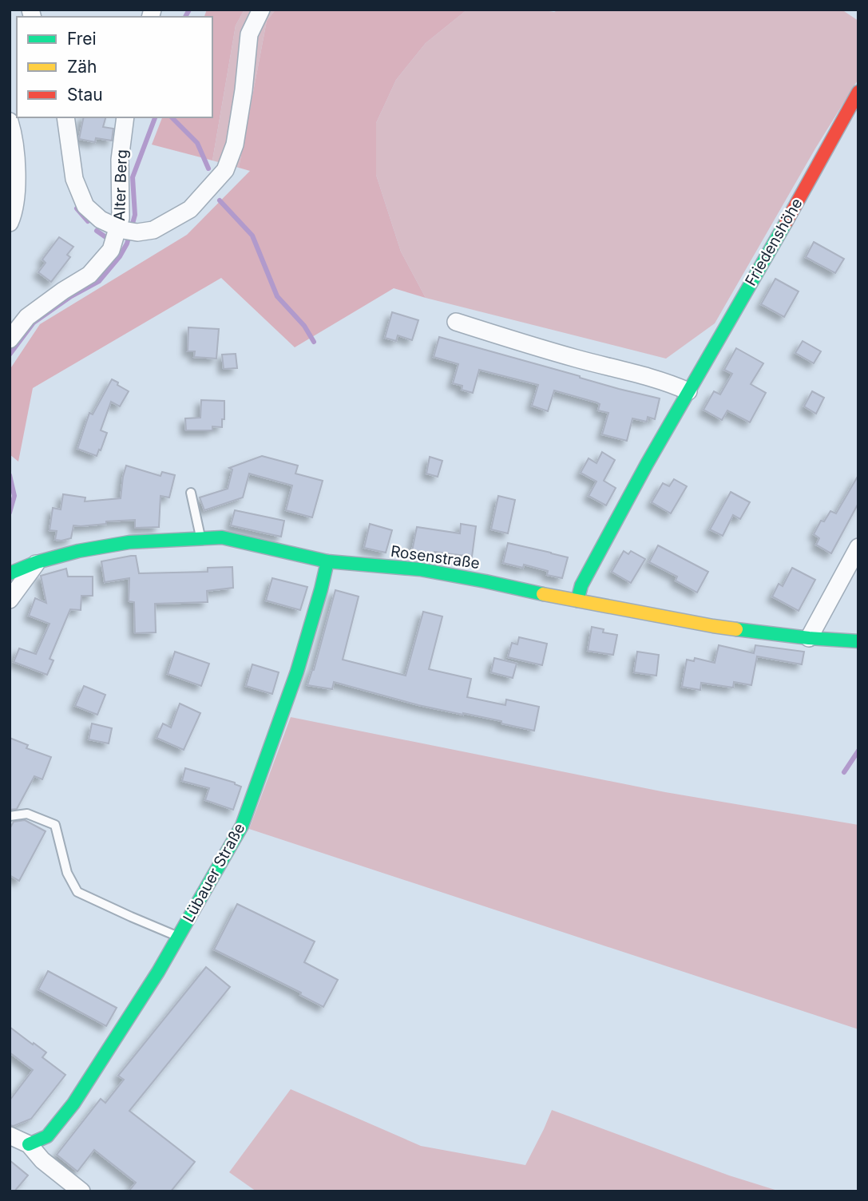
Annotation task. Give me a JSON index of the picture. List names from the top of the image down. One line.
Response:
{"streets":{"street":["Alter Berg","Friedenshöhe","Rosenstraße","Lübauer Straße"]},"crossings":[["Friedenshöhe","Rosenstraße"],["Rosenstraße","Lübauer Straße"]],"legend":["Frei","Zäh","Stau"]}
